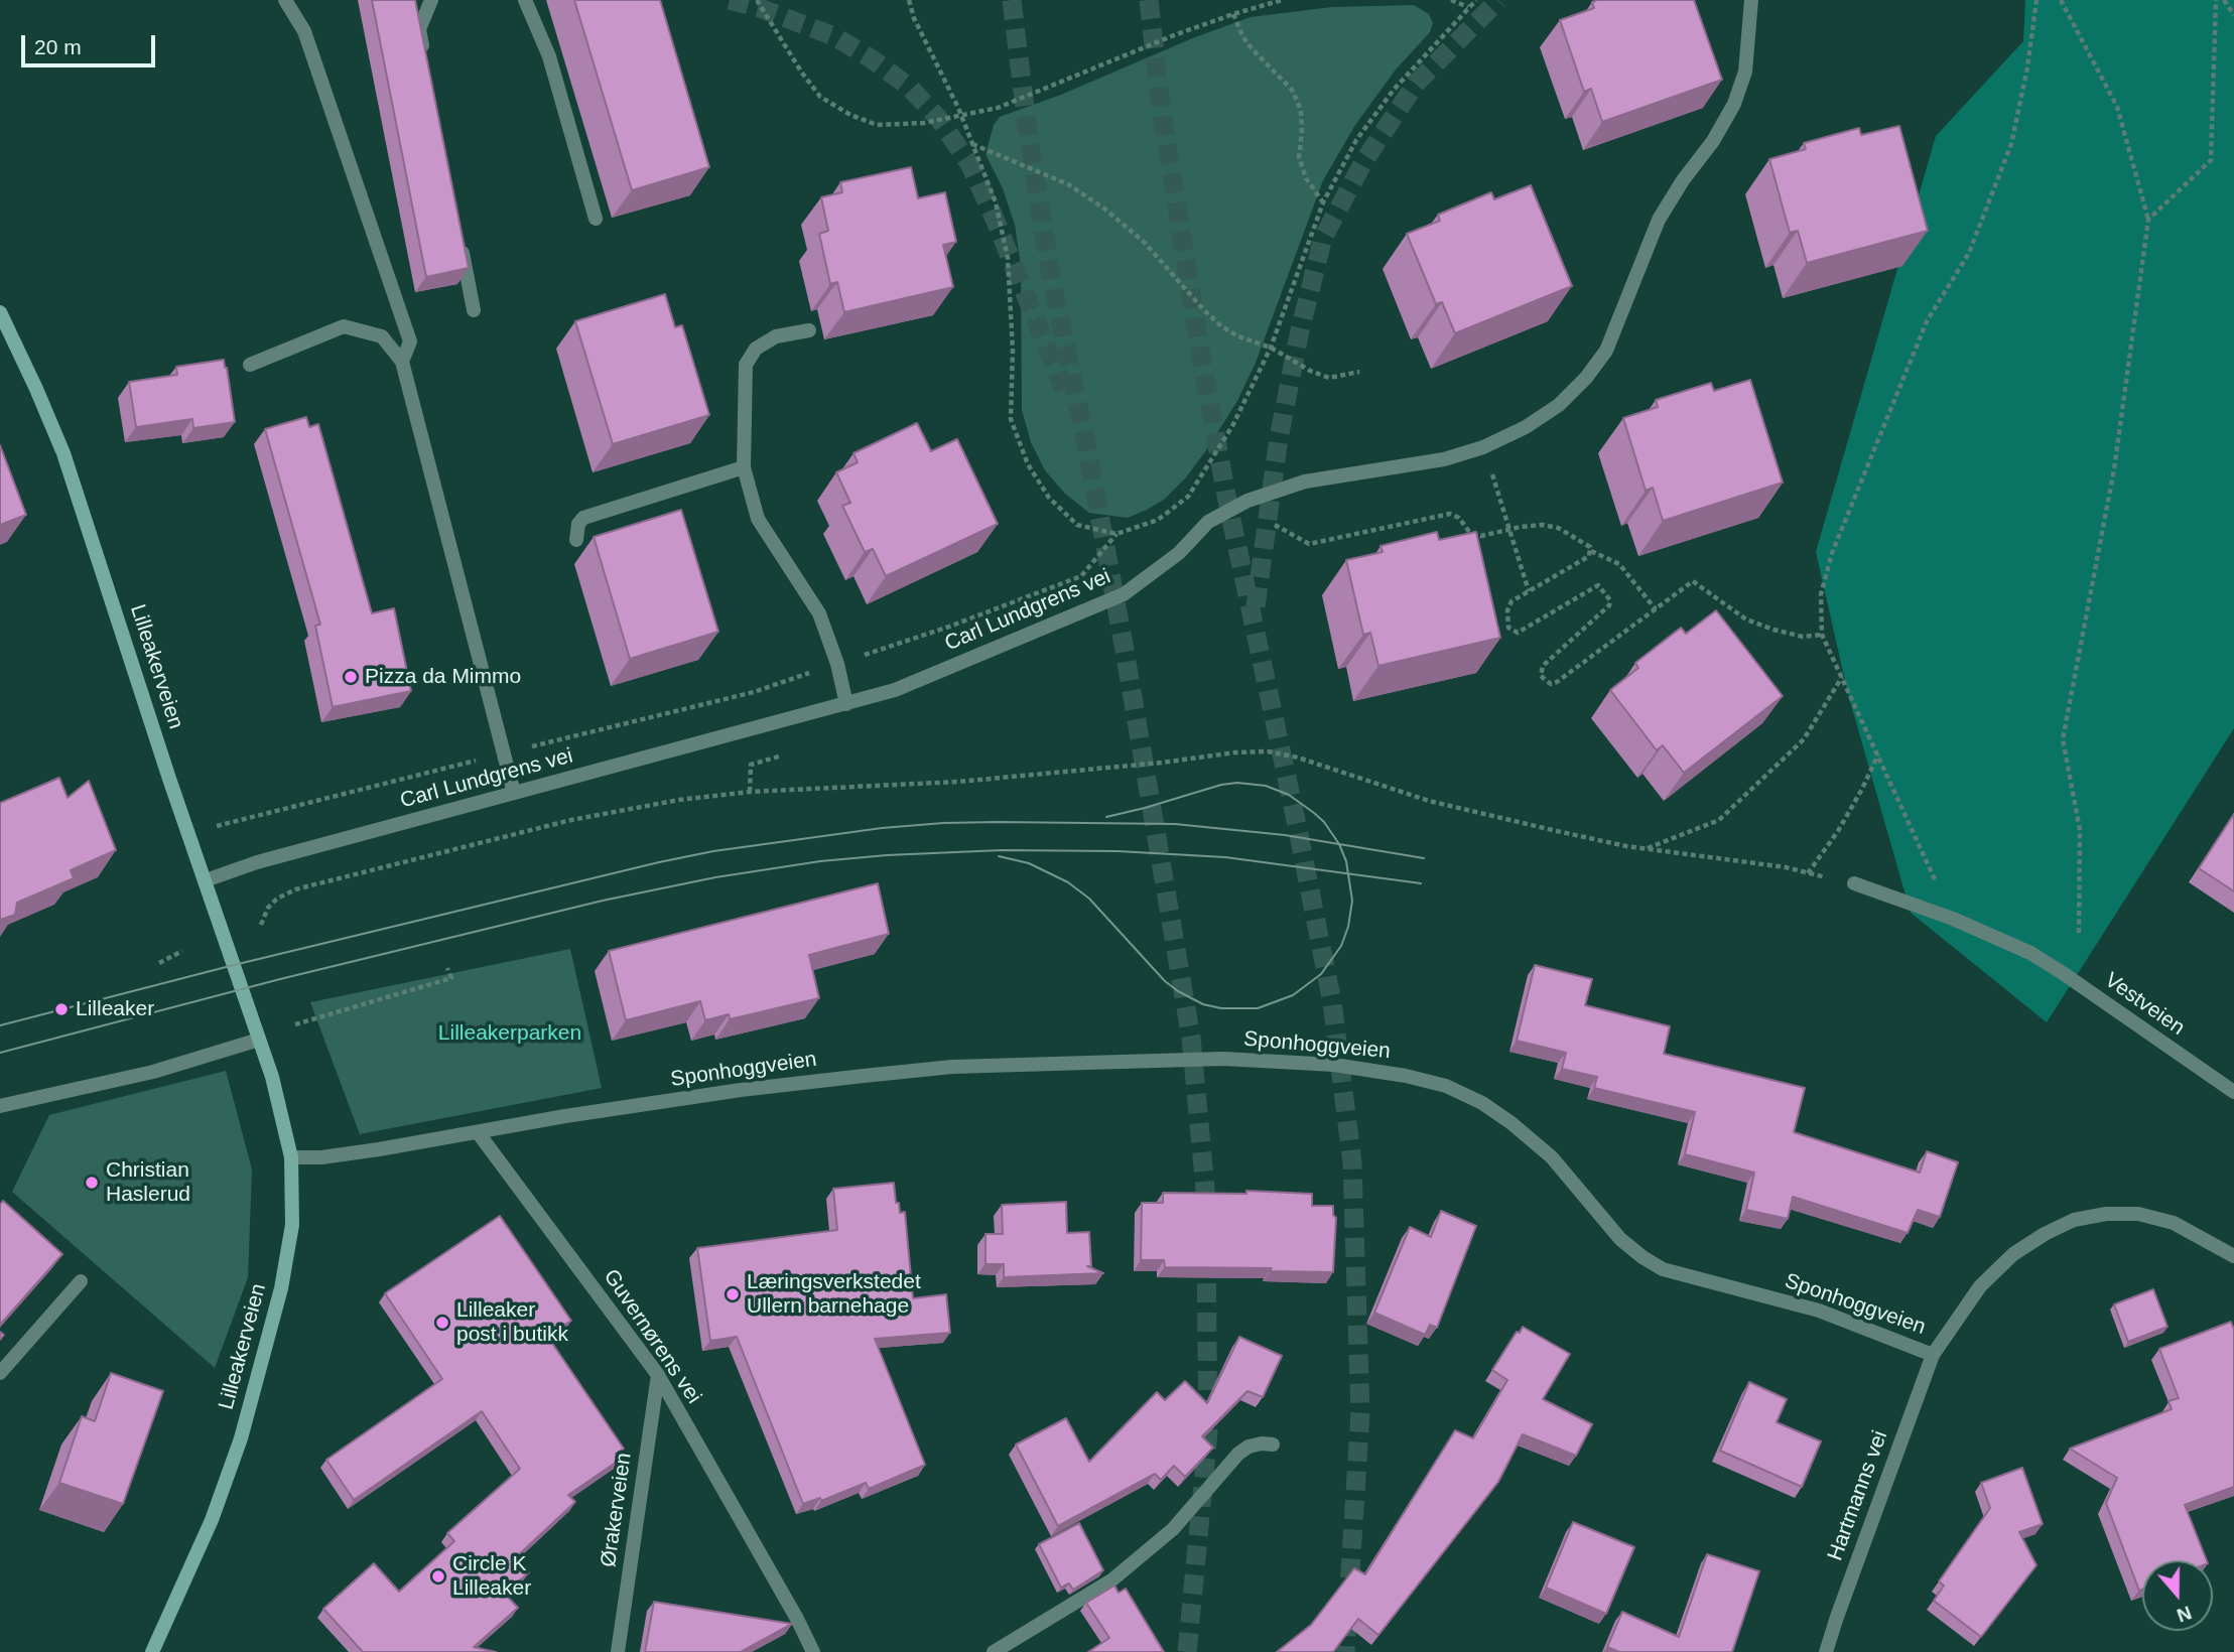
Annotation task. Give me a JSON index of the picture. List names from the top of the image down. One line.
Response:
{"streets":{"main road":["Lilleakerveien"],"street":["Carl Lundgrens vei","Vestveien","Sponhoggveien","Guvernørens vei","Hartmanns vei","Ørakerveien"]},"crossings":[["Carl Lundgrens vei","Lilleakerveien"],["Lilleakerveien","Sponhoggveien"],["Sponhoggveien","Guvernørens vei"],["Sponhoggveien","Hartmanns vei"],["Guvernørens vei","Ørakerveien"]],"parks":["Lilleakerparken"],"places":["Pizza da Mimmo","Lilleaker","Christian Haslerud","Læringsverkstedet Ullern barnehage","Lilleaker post i butikk","Circle K Lilleaker"],"scale_bar":"20 m","north":"bottom"}
